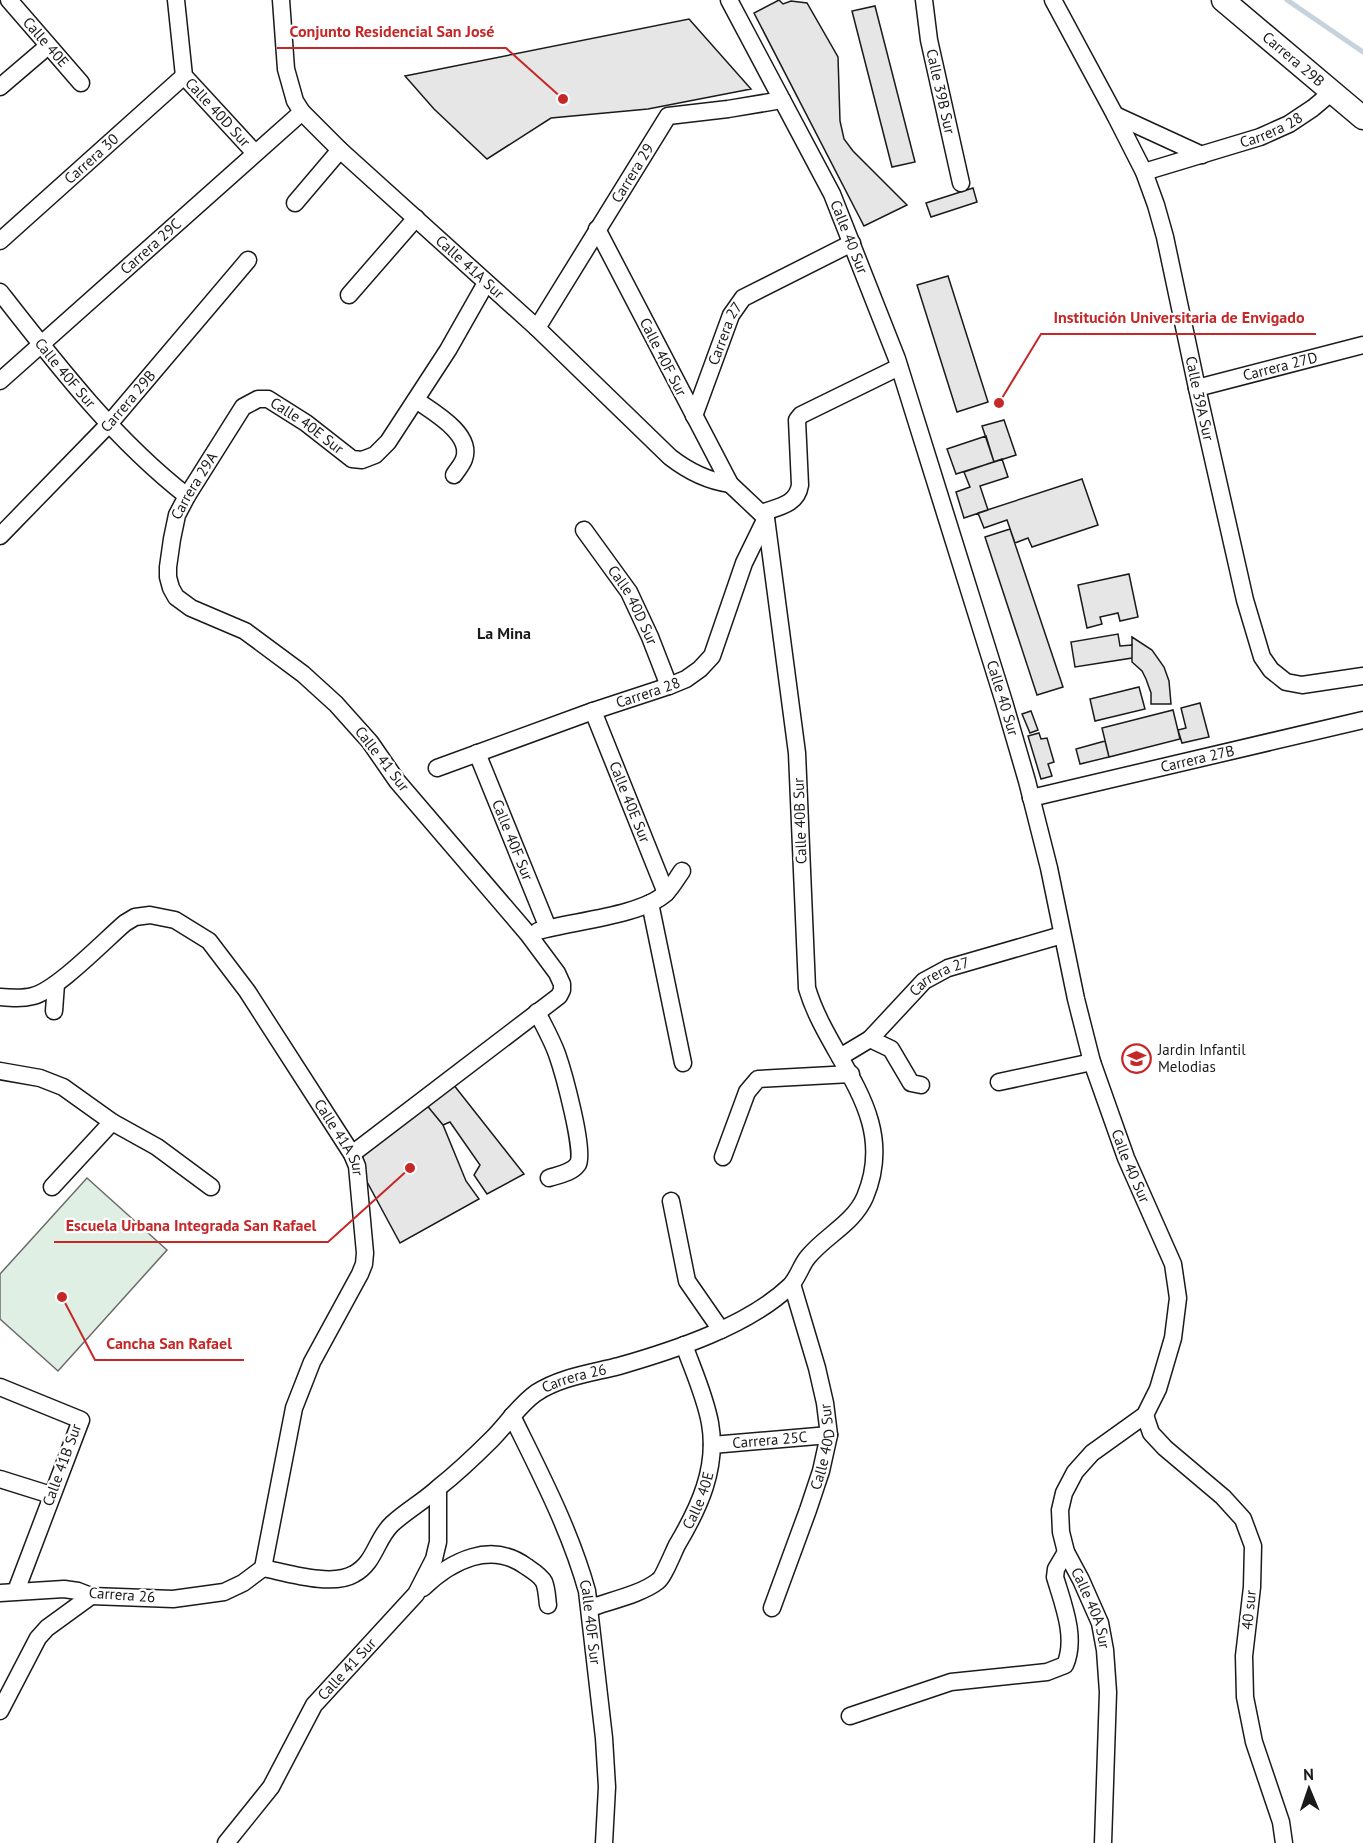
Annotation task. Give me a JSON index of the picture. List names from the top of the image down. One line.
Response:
{"streets":{"street":["Calle 40E","Carrera 29B","Calle 39B Sur","Calle 40D Sur","Carrera 28","Carrera 30","Carrera 29","Calle 40 Sur","Carrera 29C","Calle 41A Sur","Carrera 27","Calle 40F Sur","Carrera 27D","Calle 39A Sur","Calle 40E Sur","Carrera 29A","Calle 41 Sur","Carrera 27B","Calle 40B Sur","Carrera 26","Carrera 25C","Calle 41B Sur","Calle 40A Sur","40 sur"]},"crossings":[["Calle 40E","Calle 40F Sur"],["Calle 40E","Carrera 26"],["Calle 40E","Carrera 25C"],["Carrera 29B","Carrera 28"],["Carrera 29B","Calle 40F Sur"],["Calle 40D Sur","Carrera 28"],["Calle 40D Sur","Carrera 30"],["Calle 40D Sur","Carrera 29C"],["Calle 40D Sur","Carrera 26"],["Calle 40D Sur","Carrera 25C"],["Carrera 28","Calle 40F Sur"],["Carrera 28","Calle 39A Sur"],["Carrera 28","Calle 40E Sur"],["Carrera 28","Calle 40B Sur"],["Carrera 29","Calle 40 Sur"],["Carrera 29","Calle 41A Sur"],["Carrera 29","Calle 40F Sur"],["Calle 40 Sur","Carrera 27"],["Calle 40 Sur","Carrera 27B"],["Calle 40 Sur","Calle 40A Sur"],["Calle 40 Sur","40 sur"],["Carrera 29C","Calle 41A Sur"],["Carrera 29C","Calle 40F Sur"],["Calle 41A Sur","Calle 40F Sur"],["Calle 41A Sur","Carrera 26"],["Carrera 27","Calle 40F Sur"],["Carrera 27","Calle 40B Sur"],["Calle 40F Sur","Carrera 29A"],["Calle 40F Sur","Carrera 26"],["Carrera 27D","Calle 39A Sur"],["Calle 40E Sur","Carrera 29A"],["Carrera 29A","Calle 41 Sur"],["Calle 41 Sur","Carrera 26"],["Calle 40B Sur","Carrera 26"],["Carrera 26","Calle 41B Sur"],["Calle 40A Sur","40 sur"]],"districts":["La Mina"],"places":{"other":["Conjunto Residencial San José","Institución Universitaria de Envigado","Escuela Urbana Integrada San Rafael","Cancha San Rafael"],"school or university":["Jardin Infantil Melodias"]},"north":"top"}
